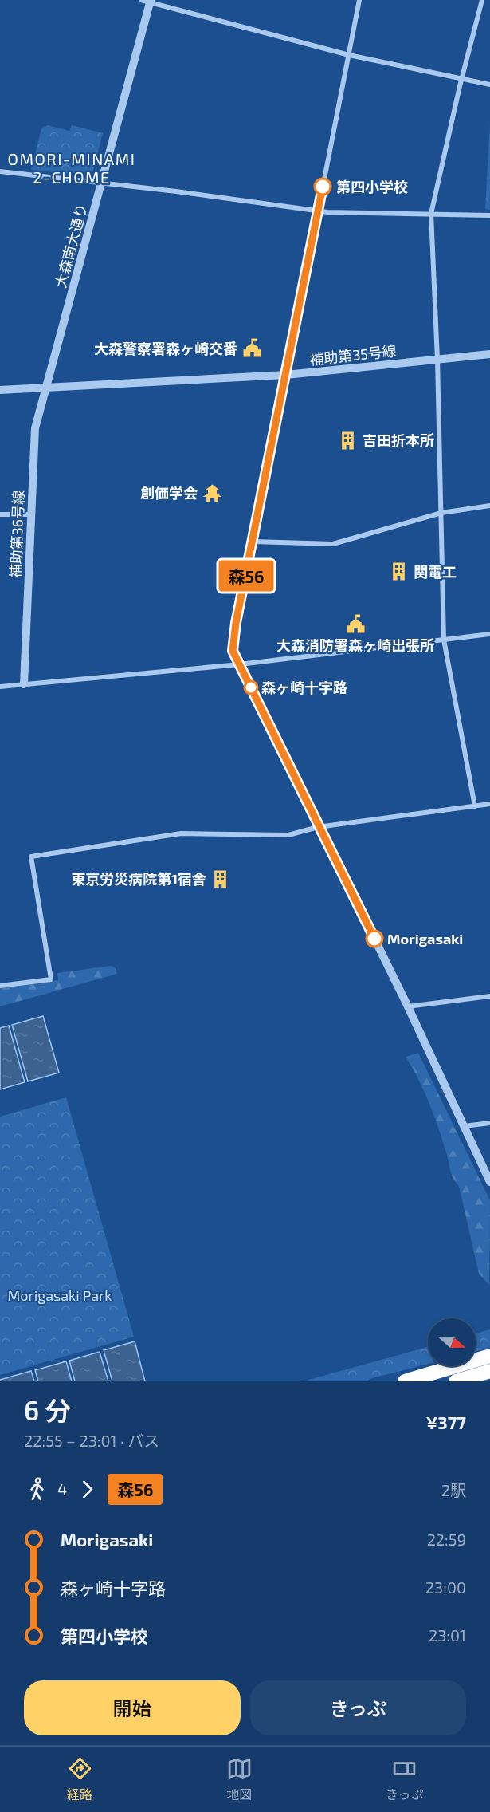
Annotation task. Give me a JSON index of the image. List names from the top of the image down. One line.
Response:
{"streets":{"street":["大森南大通り","補助第35号線","補助第36号線"]},"crossings":[["大森南大通り","補助第35号線"],["大森南大通り","補助第36号線"],["補助第35号線","補助第36号線"]],"districts":["OMORI-MINAMI 2-CHOME"],"parks":["Morigasaki Park"],"places":{"other":["第四小学校","森ヶ崎十字路","Morigasaki"],"public building":["大森警察署森ヶ崎交番","大森消防署森ヶ崎出張所"],"building":["吉田折本所","関電工","東京労災病院第1宿舎"],"temple":["創価学会"]},"lines":["bus line 森56"],"north":"right","page":{"on_map":"森56","heading":["6 分","22:55 – 23:01 · バス","¥377"],"legs":["4","森56","2駅"],"list":[{"name":"Morigasaki","value":"22:59"},{"name":"森ヶ崎十字路","value":"23:00"},{"name":"第四小学校","value":"23:01"}],"buttons":["開始","きっぷ"],"tabs":["経路","地図","きっぷ"]}}
